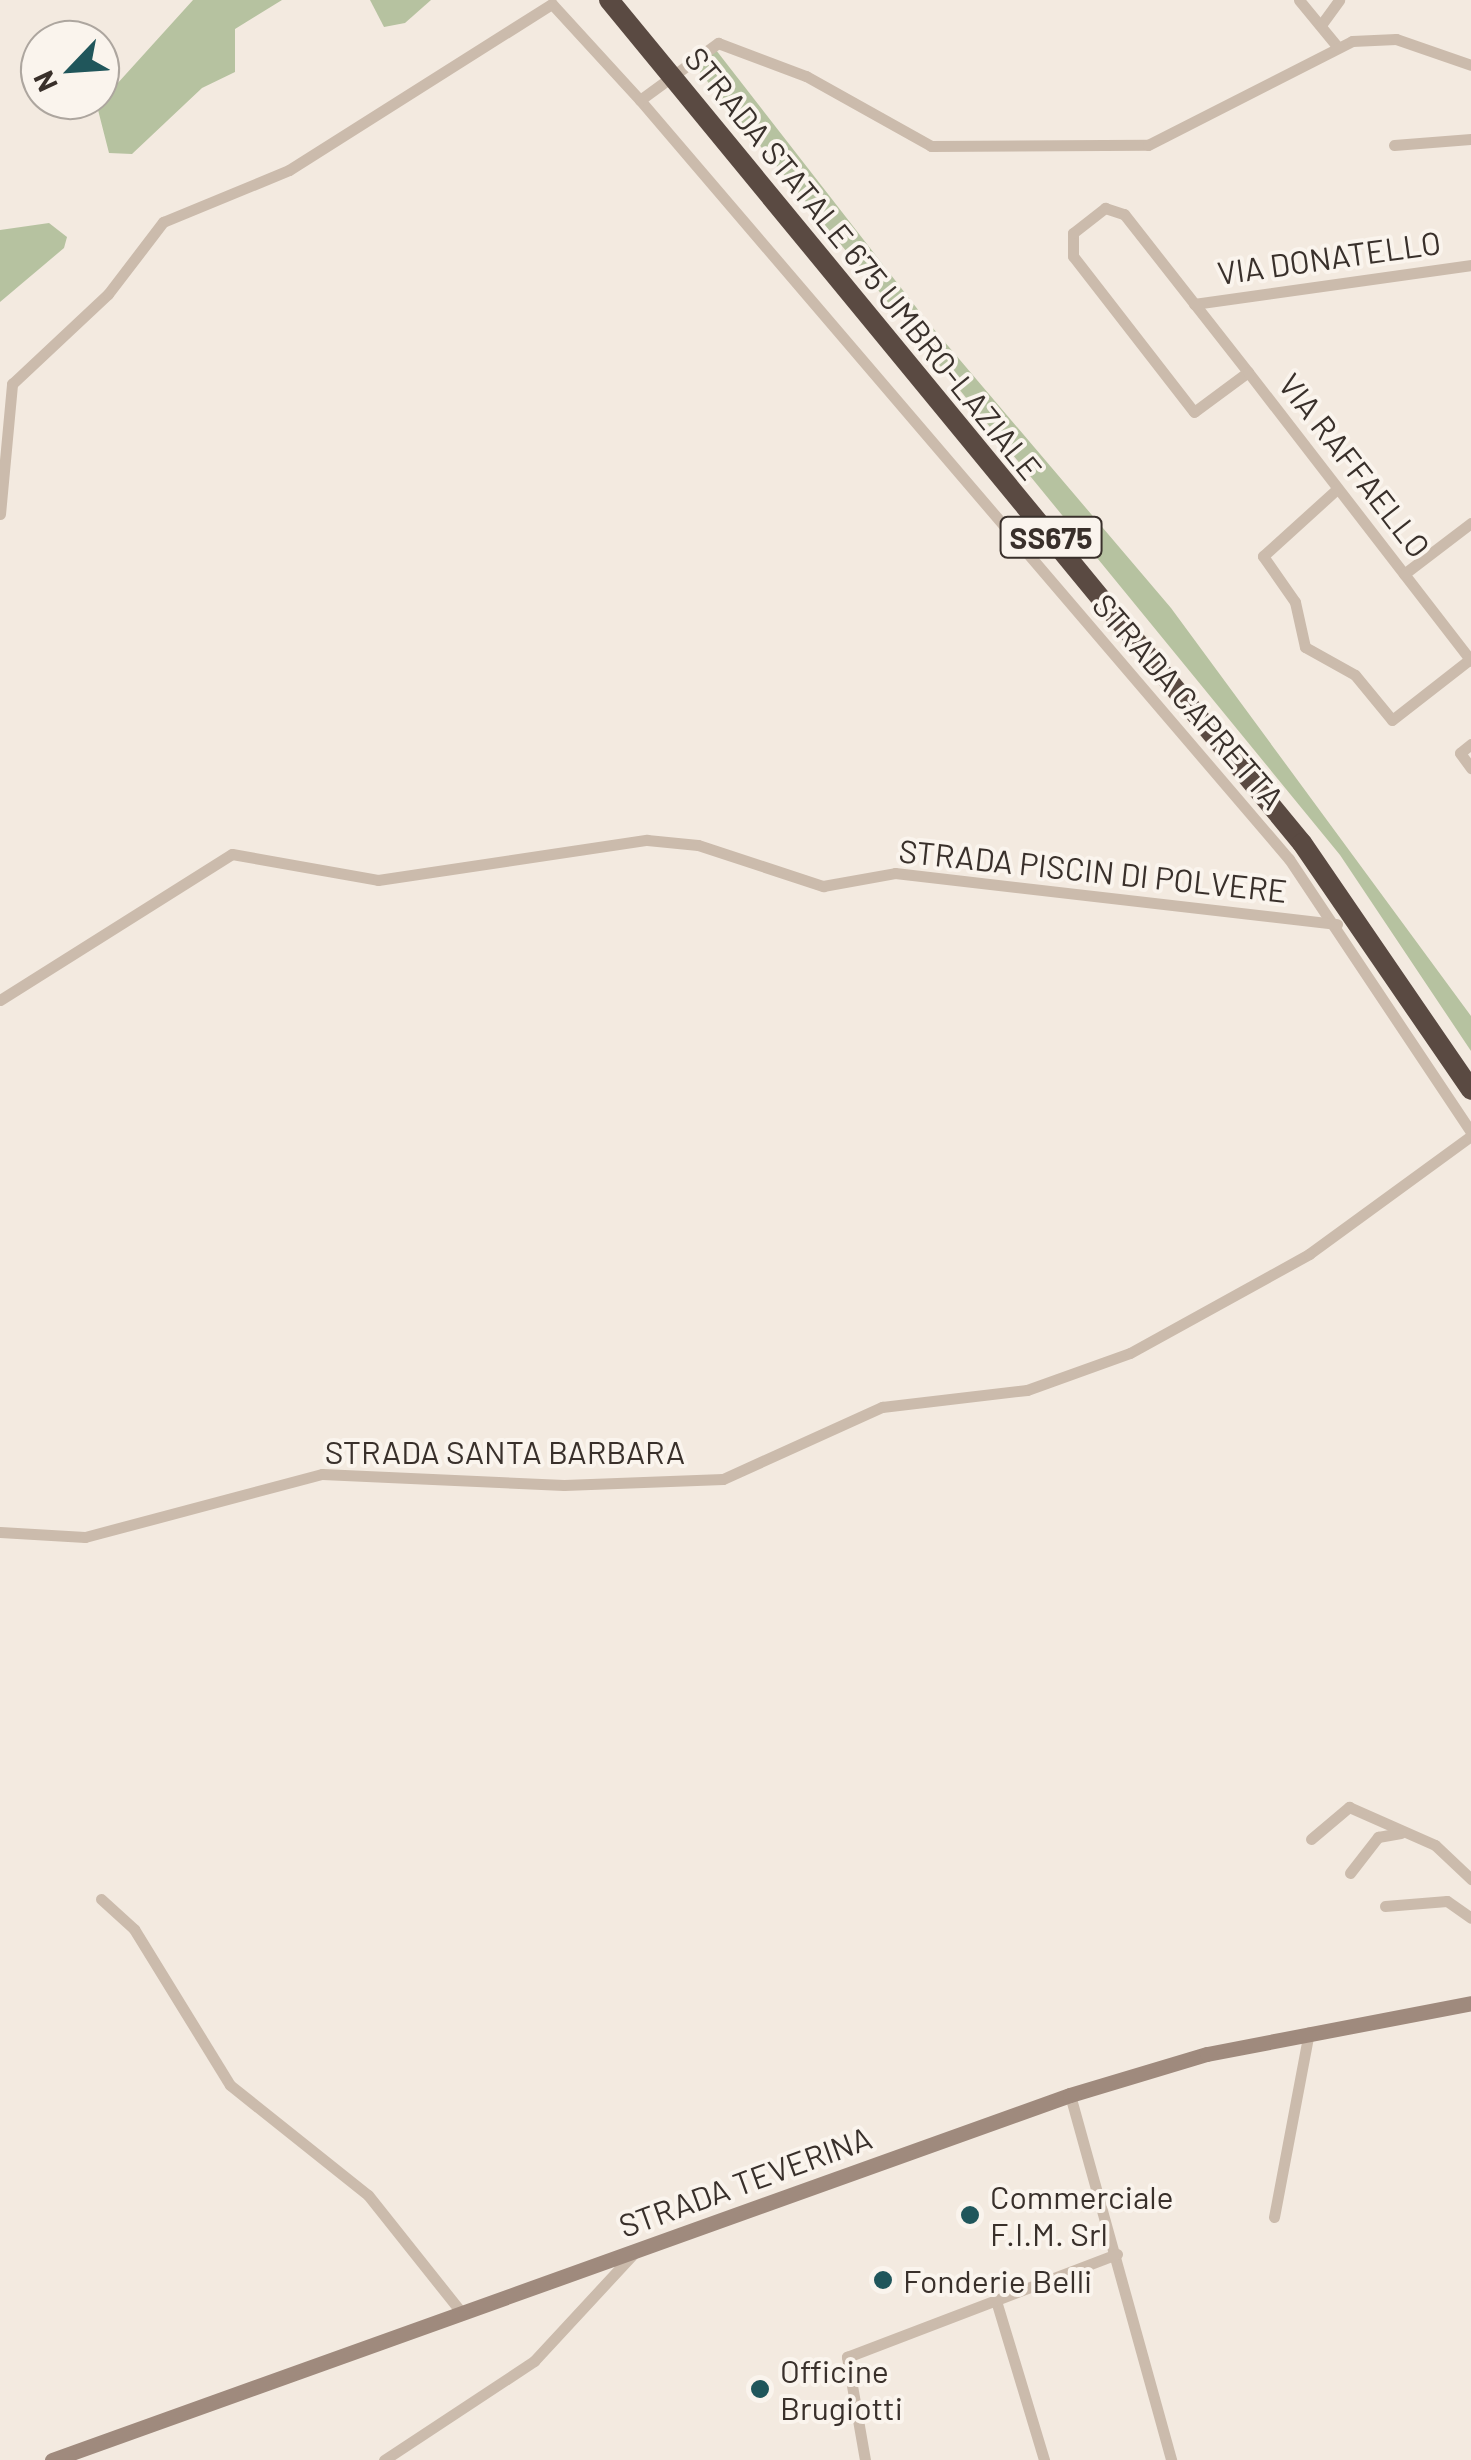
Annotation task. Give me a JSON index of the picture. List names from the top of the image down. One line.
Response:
{"streets":{"highway":["STRADA STATALE 675 UMBRO-LAZIALE","SS675"],"main road":["STRADA TEVERINA"],"street":["VIA DONATELLO","VIA RAFFAELLO","STRADA CAPRETTA","STRADA PISCIN DI POLVERE","STRADA SANTA BARBARA"]},"crossings":[["VIA DONATELLO","VIA RAFFAELLO"],["STRADA CAPRETTA","STRADA PISCIN DI POLVERE"],["STRADA CAPRETTA","STRADA SANTA BARBARA"]],"places":["Commerciale F.I.M. Srl","Fonderie Belli","Officine Brugiotti"],"north":"bottom left"}
